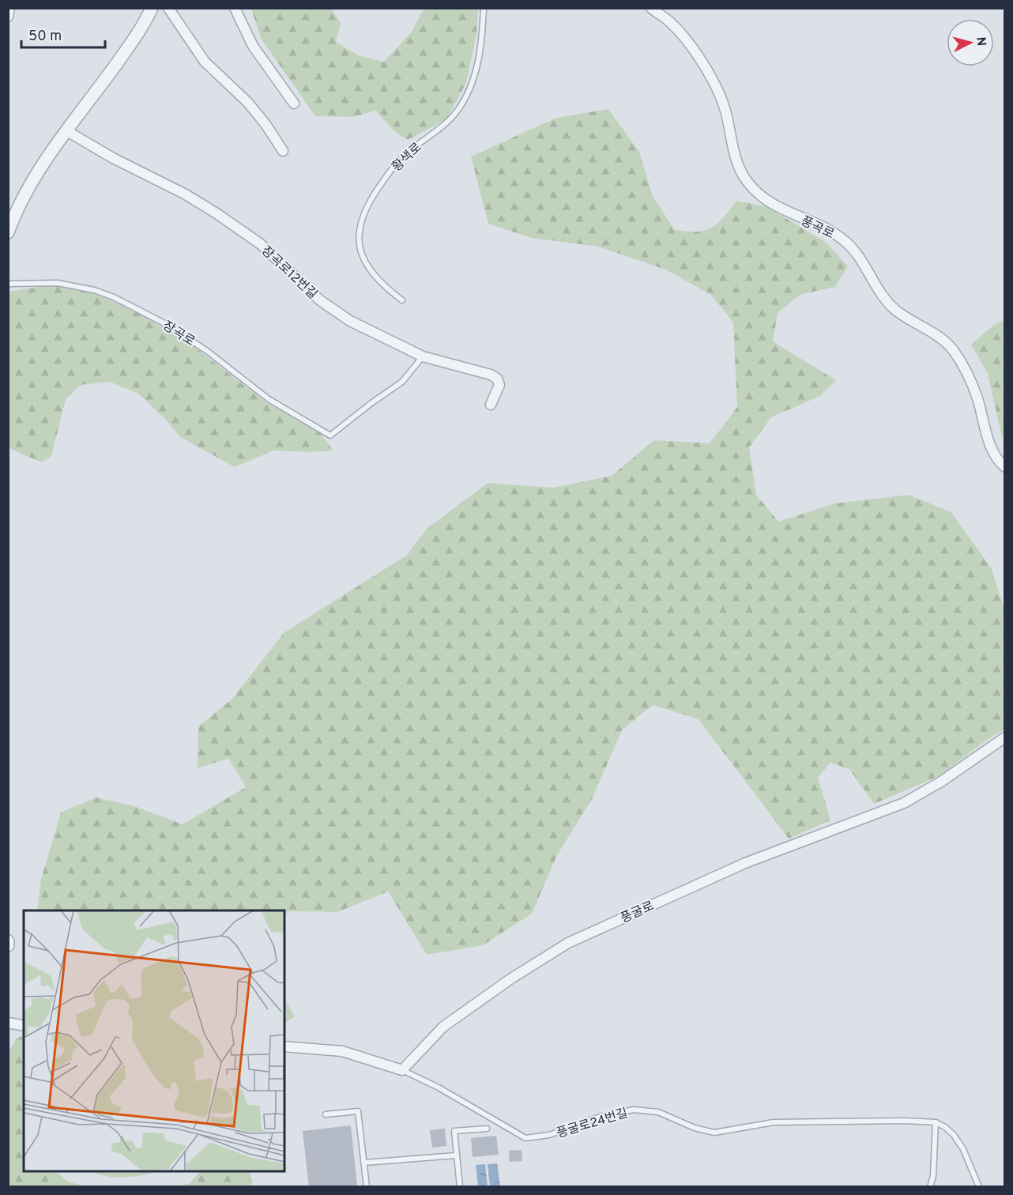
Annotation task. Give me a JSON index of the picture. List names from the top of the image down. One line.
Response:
{"streets":{"street":["풍곡로","장곡로12번길","풍굴로"],"lane":["황색로","장곡로","풍굴로24번길"]},"crossings":[["장곡로12번길","장곡로"],["풍굴로","풍굴로24번길"]],"scale_bar":"50 m","north":"right"}
